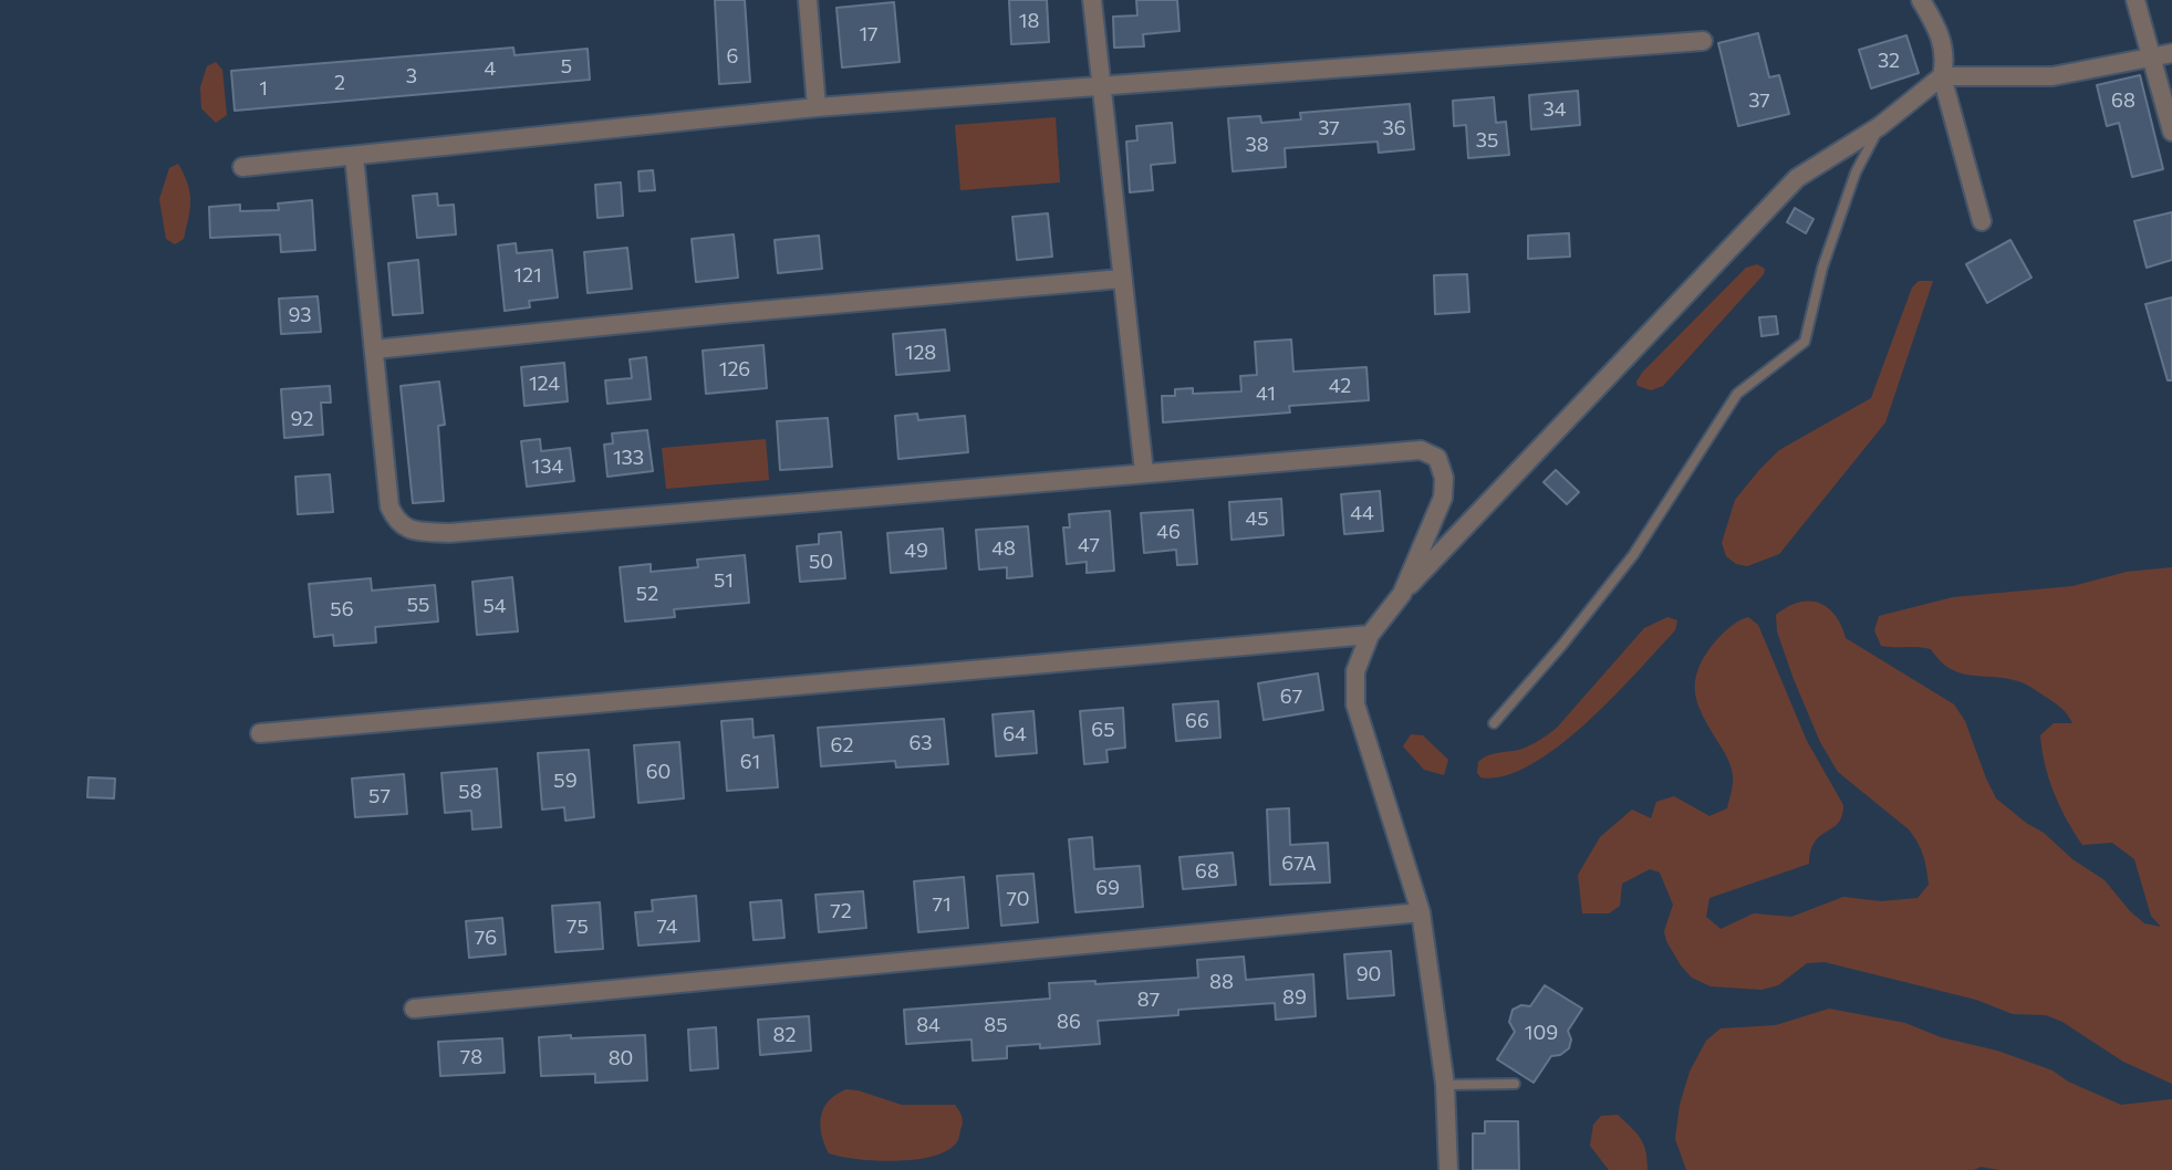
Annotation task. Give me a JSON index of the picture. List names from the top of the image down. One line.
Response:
{"house_numbers":["18","17","6","32","5","4","3","2","1","37","68","34","37","36","35","38","121","93","128","126","124","42","41","92","133","134","44","45","46","47","48","49","50","51","52","55","54","56","67","66","65","64","63","62","61","60","59","58","57","67А","68","69","70","71","72","75","74","76","90","88","89","87","86","84","85","109","82","78","80"]}
